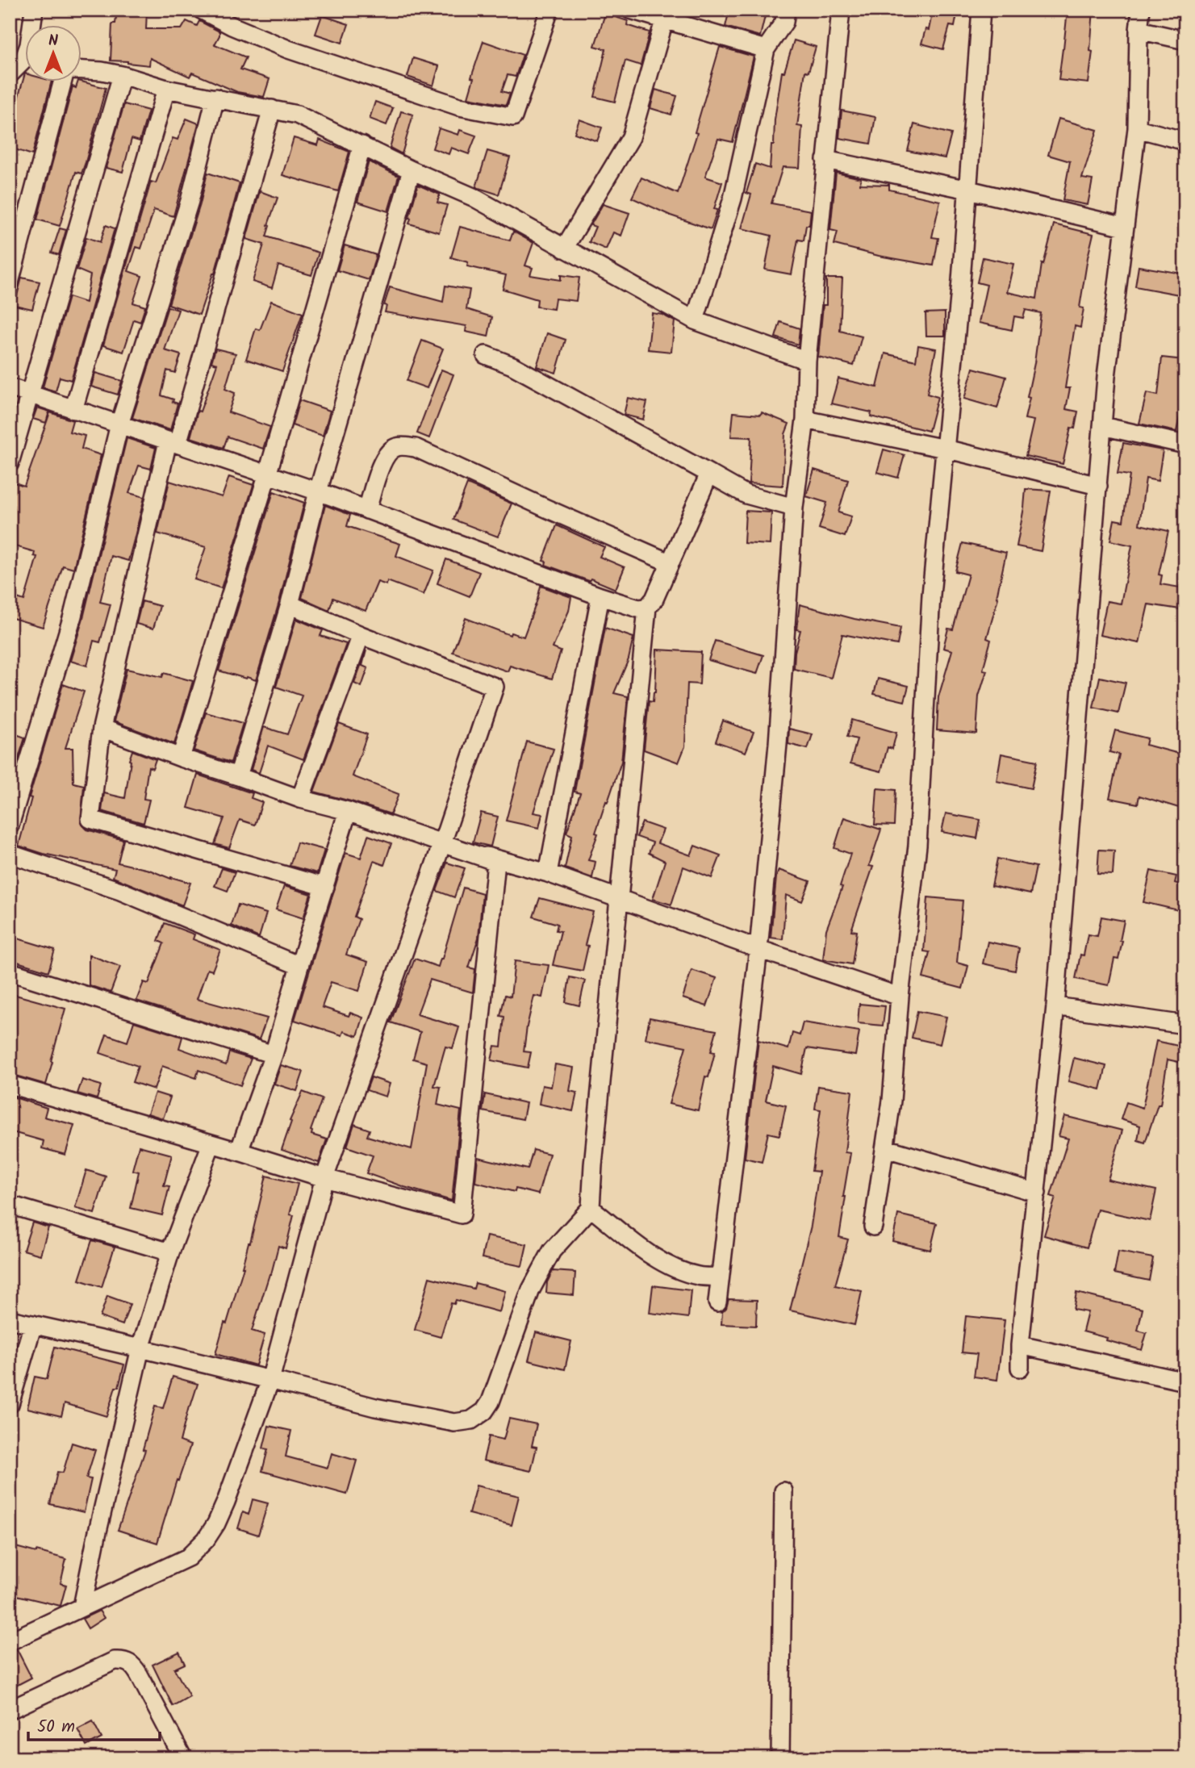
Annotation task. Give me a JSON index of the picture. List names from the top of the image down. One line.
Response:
{"scale_bar":"50 m","north":"top"}
